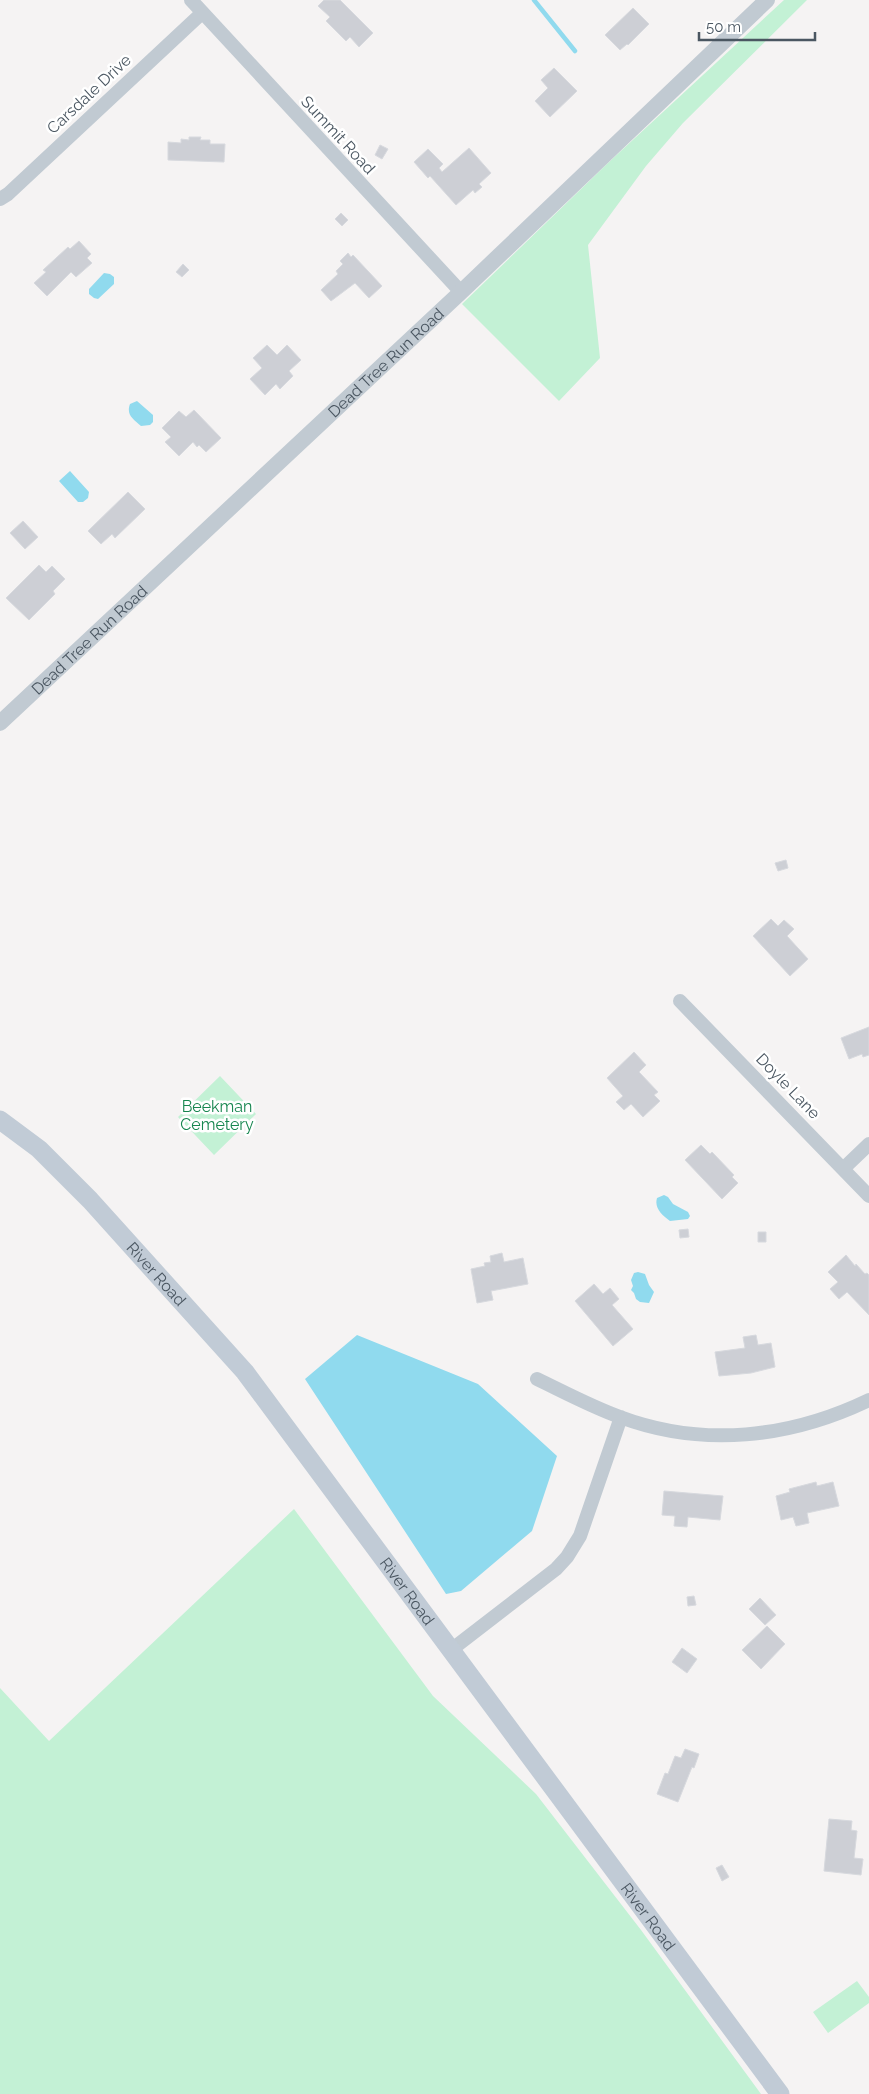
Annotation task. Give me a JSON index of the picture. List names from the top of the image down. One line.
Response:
{"streets":{"main road":["River Road"],"street":["Carsdale Drive","Summit Road","Dead Tree Run Road","Doyle Lane"]},"crossings":[["Carsdale Drive","Summit Road"],["Summit Road","Dead Tree Run Road"]],"parks":["Beekman Cemetery"],"scale_bar":"50 m"}
